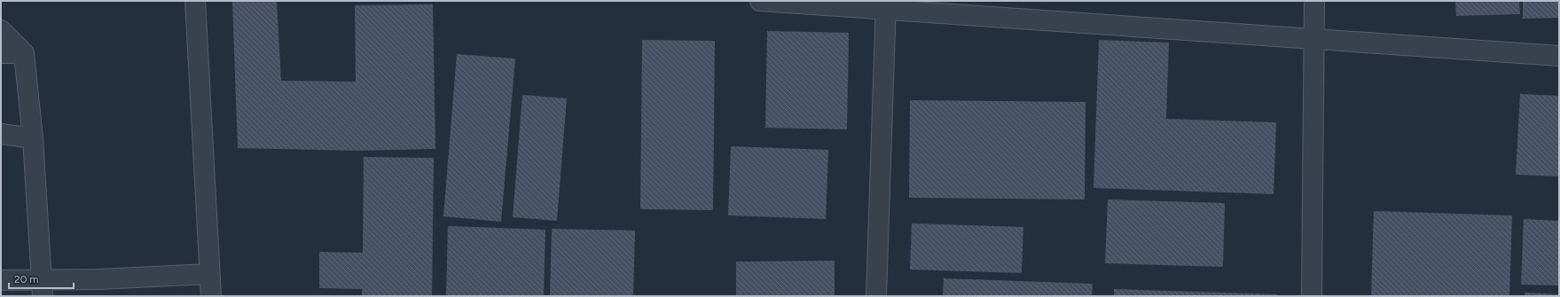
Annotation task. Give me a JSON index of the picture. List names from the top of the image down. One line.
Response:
{"scale_bar":"20 m"}
